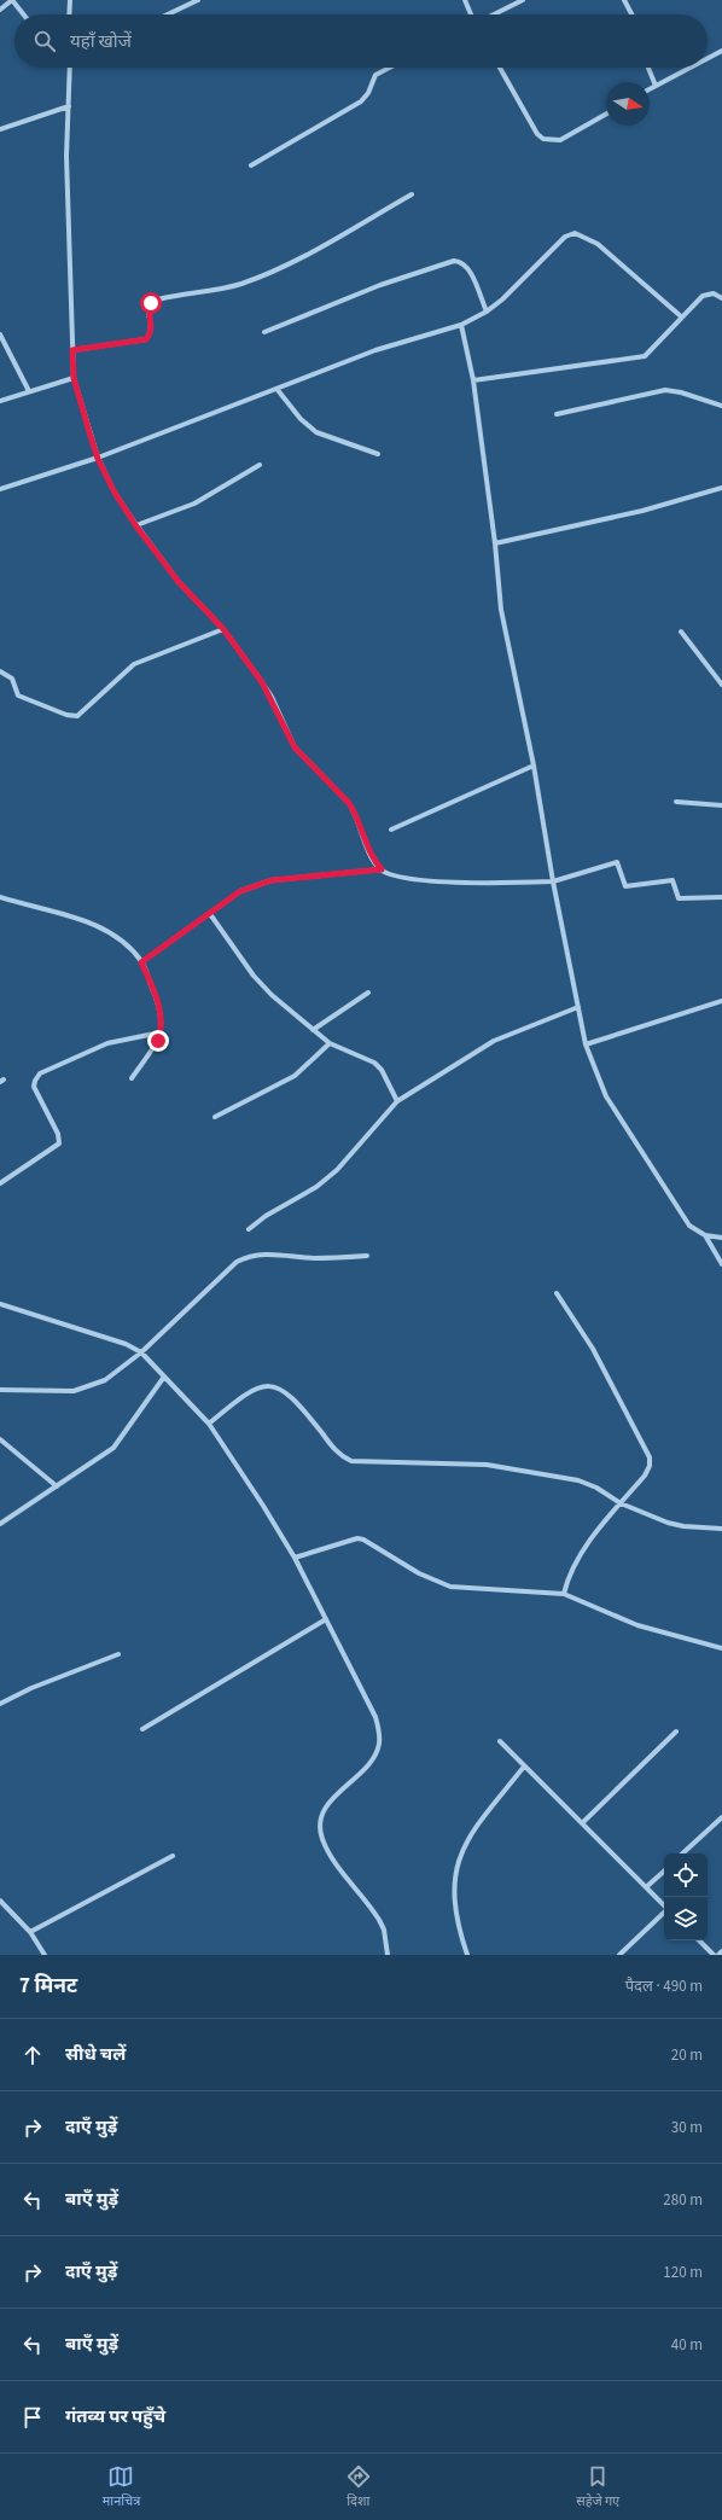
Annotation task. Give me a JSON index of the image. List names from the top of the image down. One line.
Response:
{"north":"right","page":{"search":"यहाँ खोजें","heading":["7 मिनट","पैदल · 490 m"],"list":[["सीधे चलें","20 m"],["दाएँ मुड़ें","30 m"],["बाएँ मुड़ें","280 m"],["दाएँ मुड़ें","120 m"],["बाएँ मुड़ें","40 m"],"गंतव्य पर पहुँचे"],"nav":["मानचित्र","दिशा","सहेजे गए"]}}
